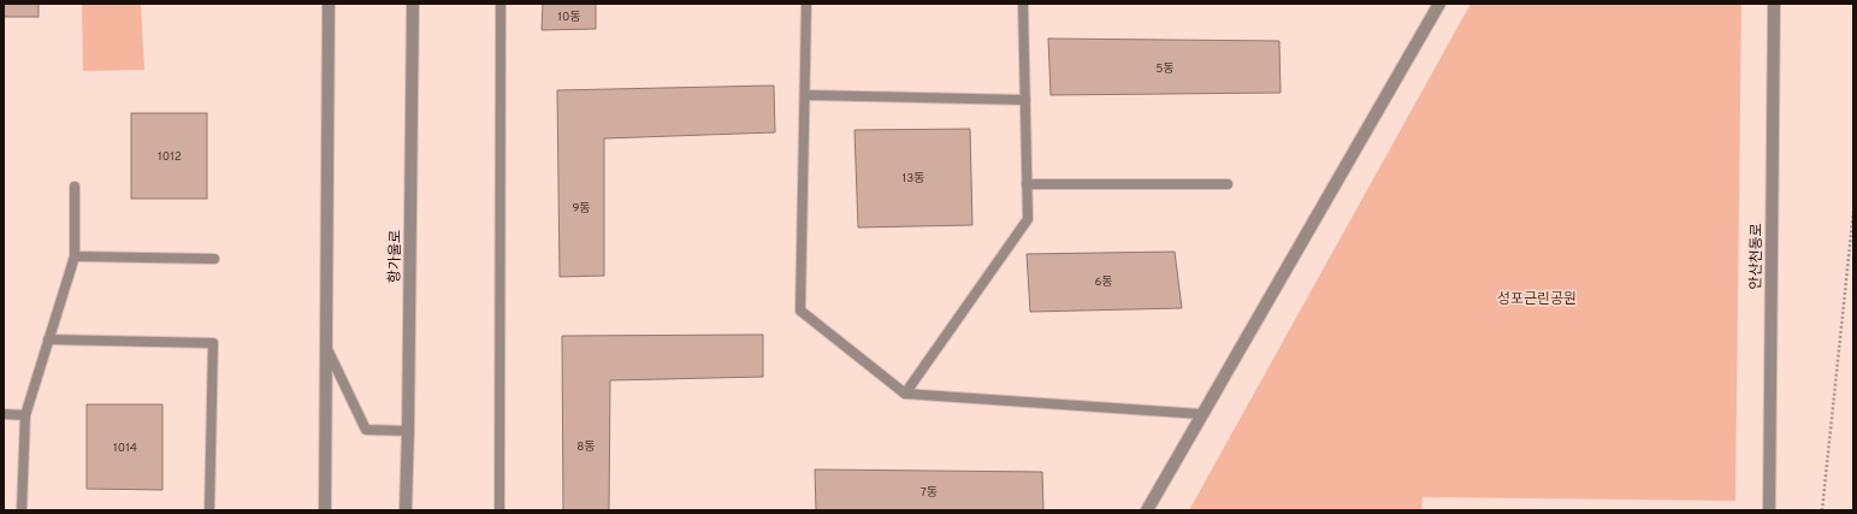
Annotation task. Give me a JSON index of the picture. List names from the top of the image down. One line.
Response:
{"streets":{"street":["항가울로","안산천동로"]},"parks":["성포근린공원"],"house_numbers":["10동","5동","1012","13동","9동","6동","8동","1014","7동"]}
